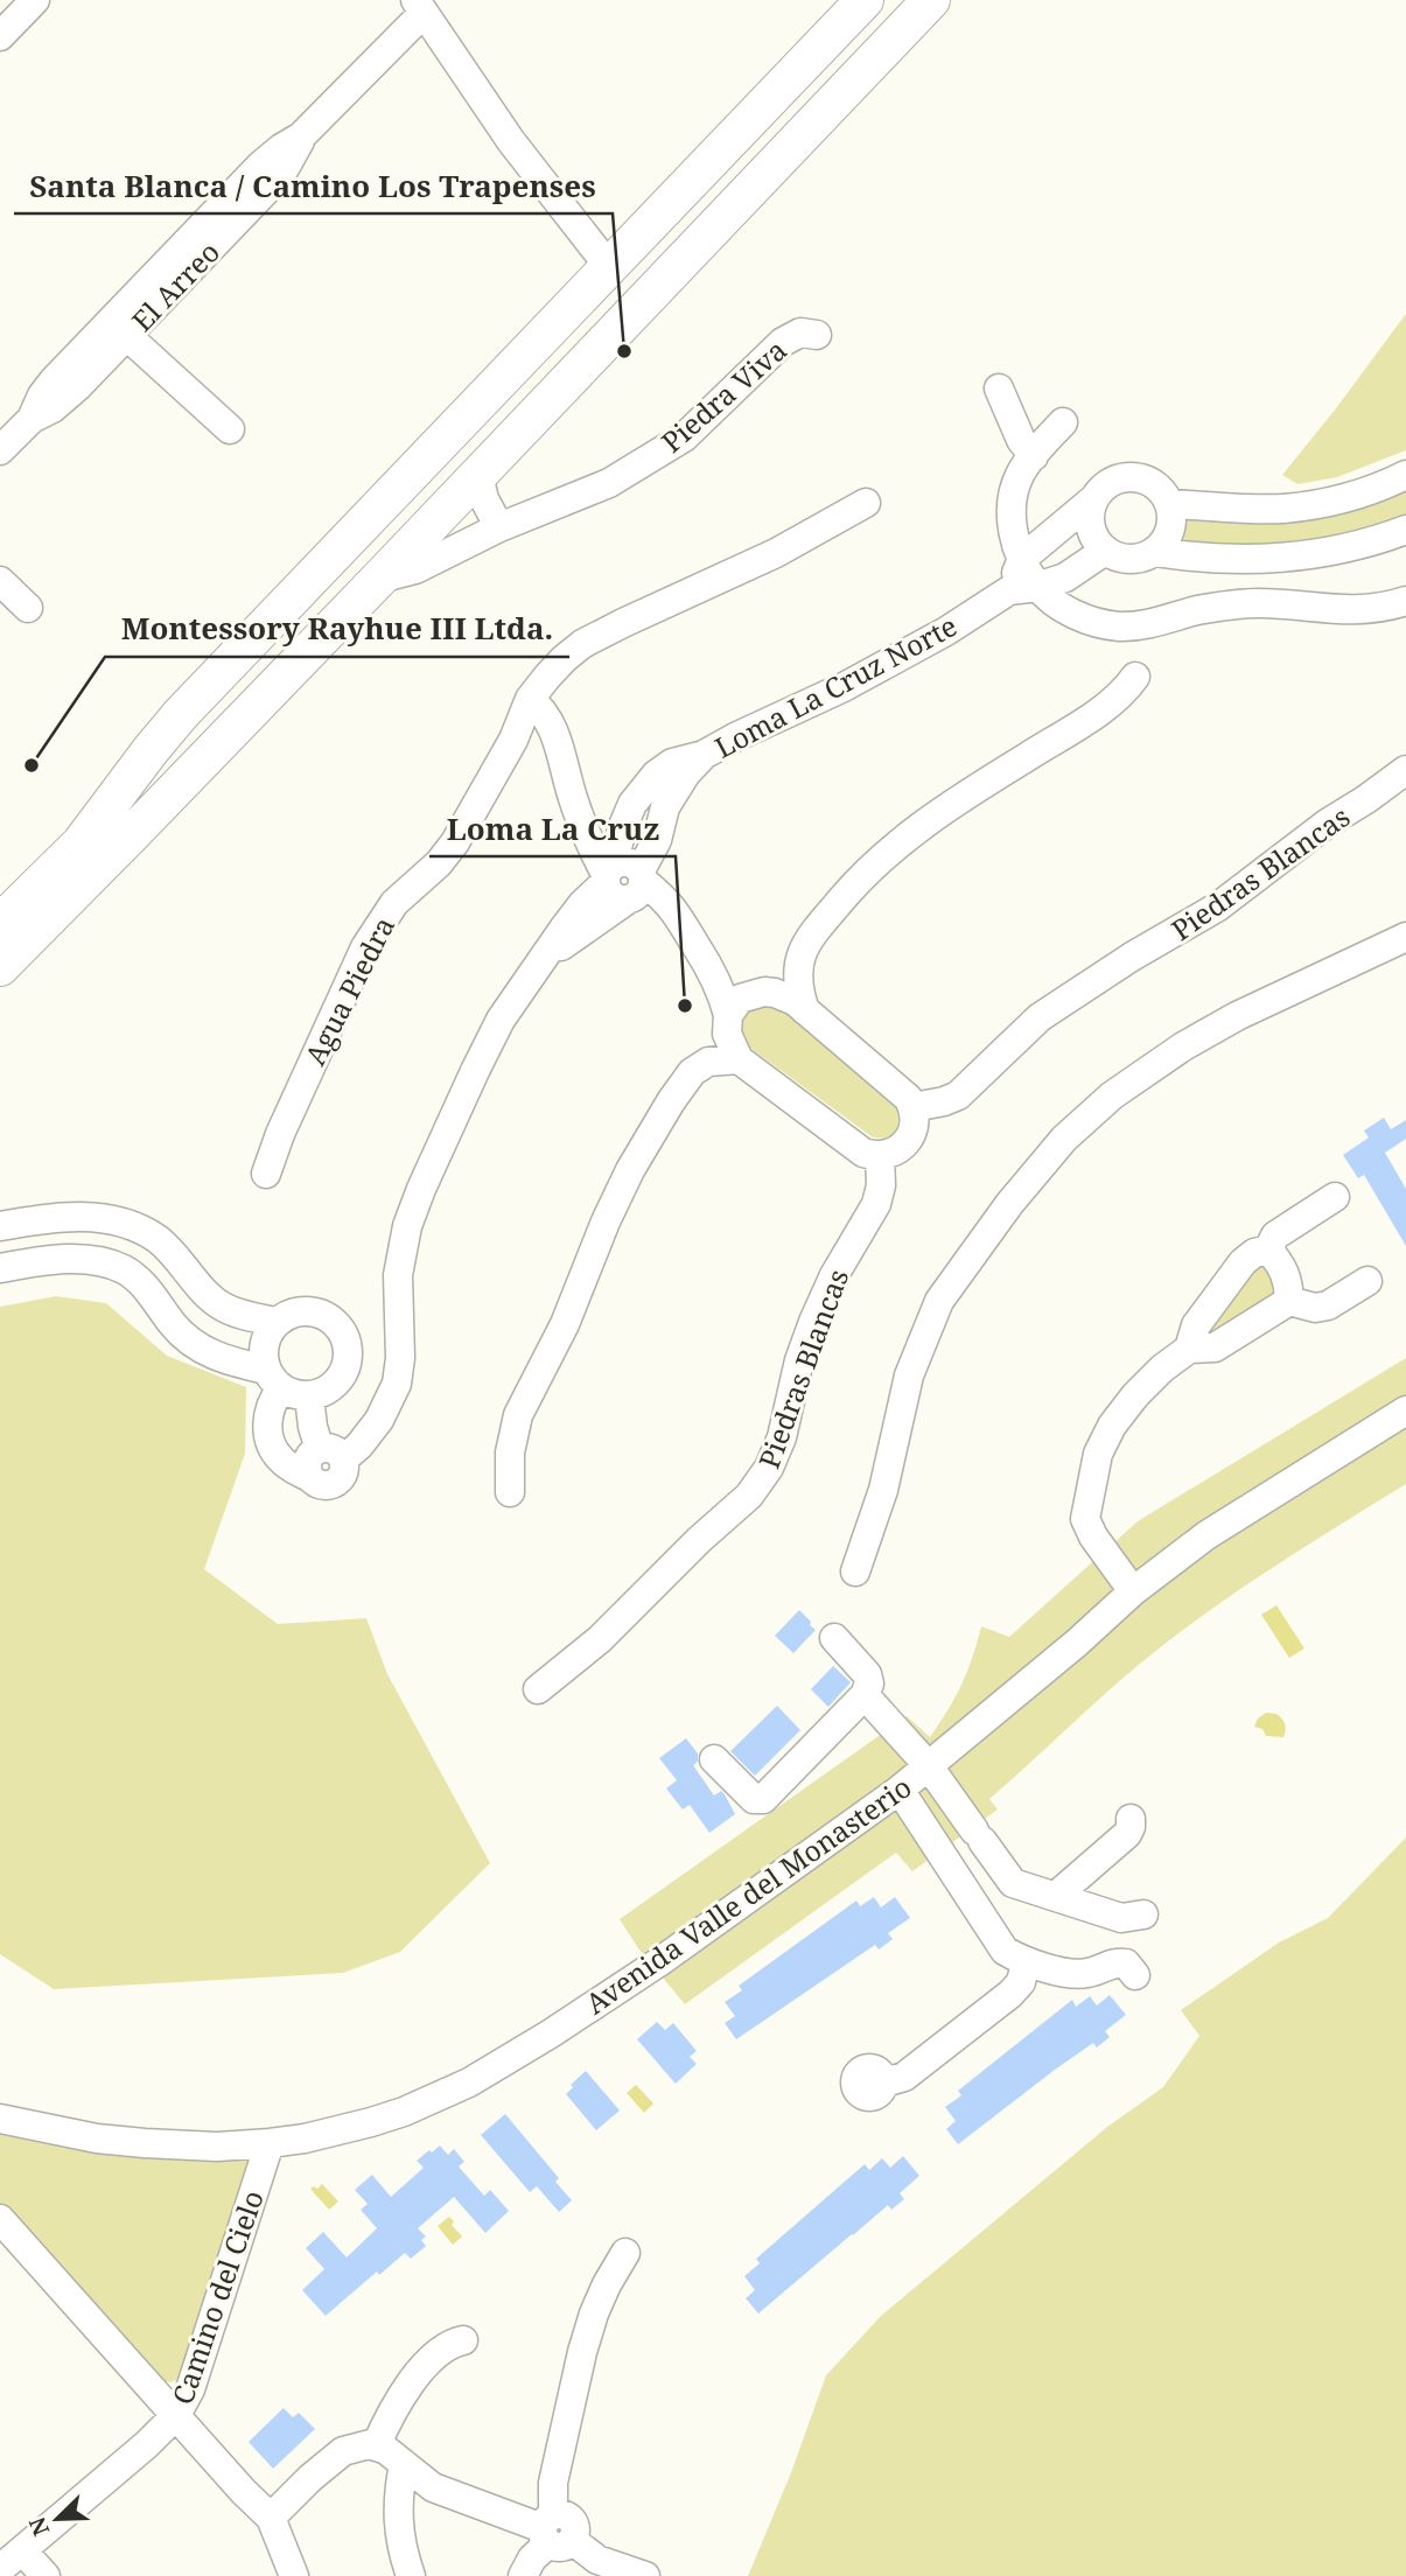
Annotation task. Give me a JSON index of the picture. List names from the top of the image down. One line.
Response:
{"streets":{"street":["El Arreo","Piedra Viva","Loma La Cruz Norte","Piedras Blancas","Agua Piedra","Avenida Valle del Monasterio","Camino del Cielo"]},"crossings":[["Avenida Valle del Monasterio","Camino del Cielo"]],"places":["Santa Blanca / Camino Los Trapenses","Montessory Rayhue III Ltda.","Loma La Cruz"],"north":"bottom left"}
